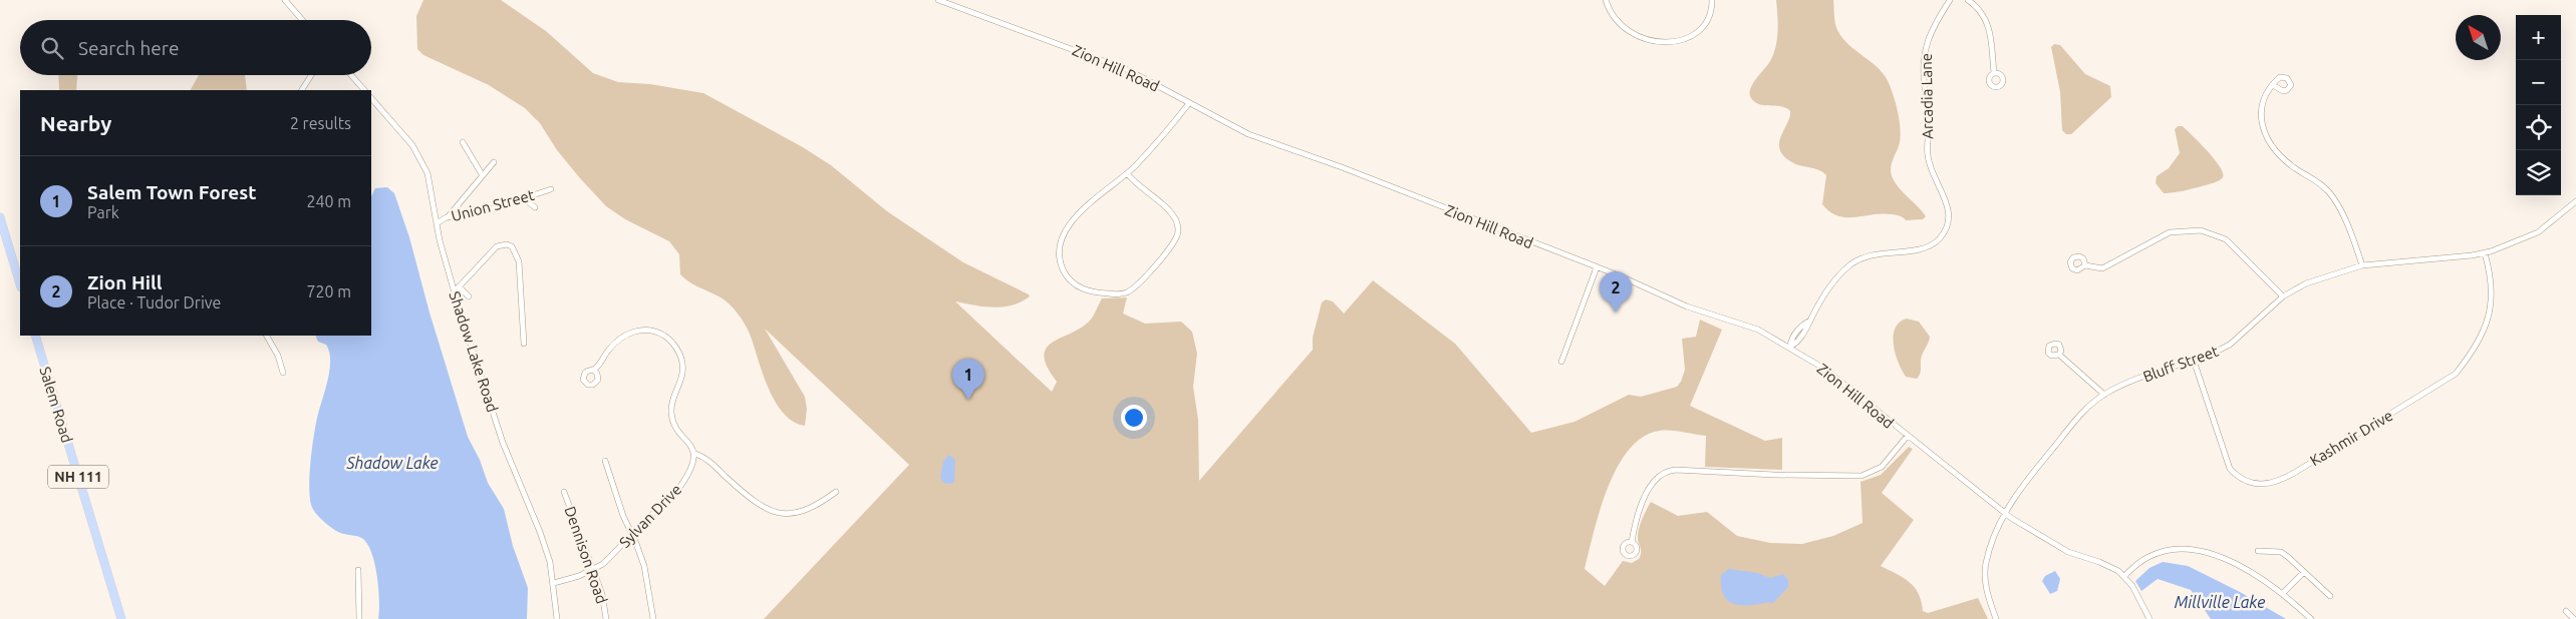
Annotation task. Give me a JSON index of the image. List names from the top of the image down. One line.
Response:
{"streets":{"main road":["Salem Road","NH 111"],"street":["Zion Hill Road","Arcadia Lane","Union Street","Shadow Lake Road","Bluff Street","Kashmir Drive","Sylvan Drive","Dennison Road"]},"crossings":[["Zion Hill Road","Arcadia Lane"],["Zion Hill Road","Bluff Street"],["Union Street","Shadow Lake Road"],["Shadow Lake Road","Sylvan Drive"],["Bluff Street","Kashmir Drive"],["Sylvan Drive","Dennison Road"]],"water":["Shadow Lake","Millville Lake"],"north":"top left","page":{"map_buttons":["+","−"],"search":"Search here","heading":["Nearby","2 results"],"list":[{"mark":"1","name":"Salem Town Forest","note":"Park","value":"240 m"},{"mark":"2","name":"Zion Hill","note":"Place · Tudor Drive","value":"720 m"}],"pins":["2","1"]}}
